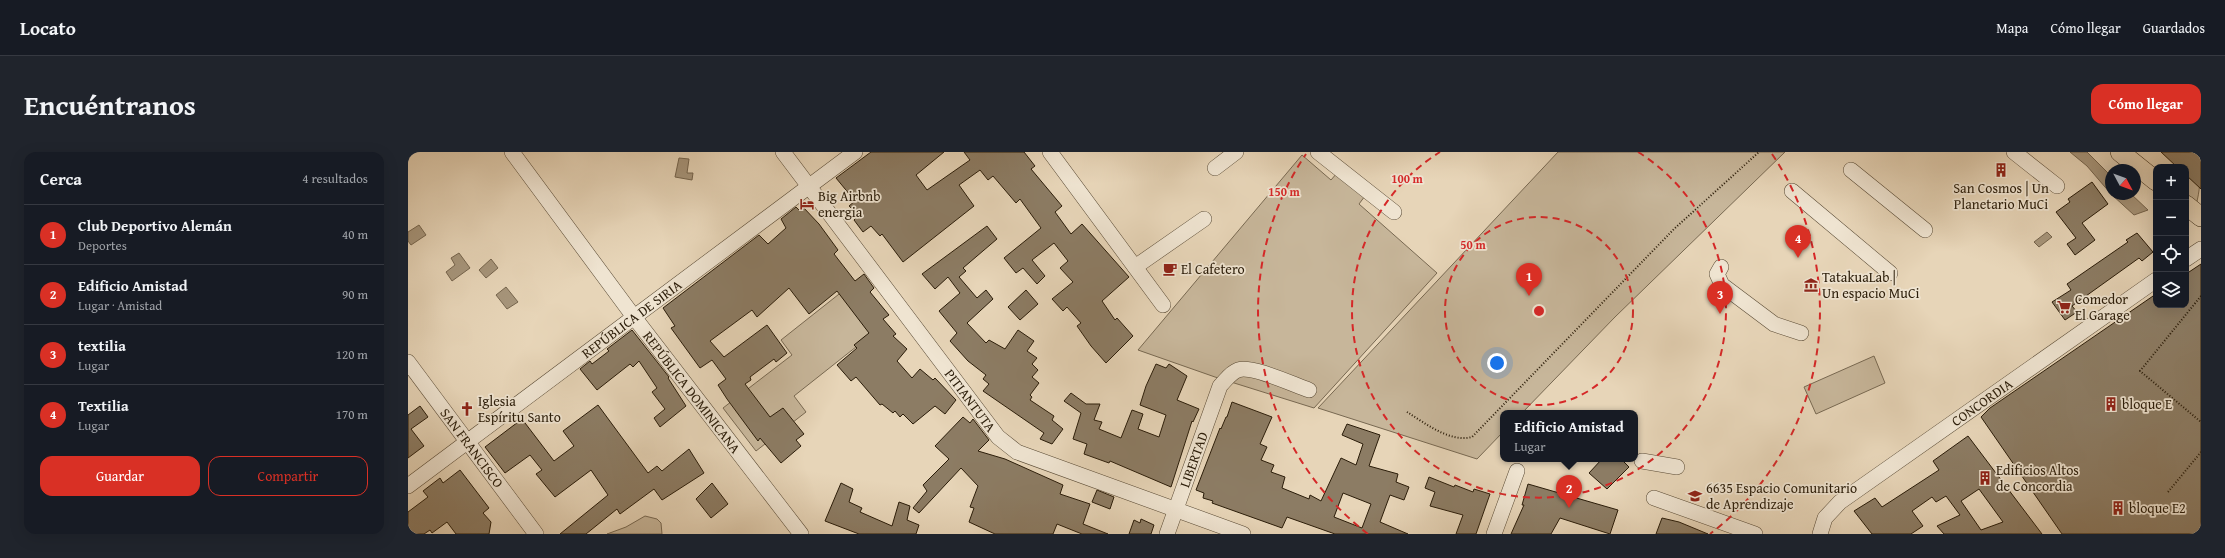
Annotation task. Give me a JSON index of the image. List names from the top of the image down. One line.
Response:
{"streets":{"street":["REPÚBLICA DE SIRIA","REPÚBLICA DOMINICANA","PITIANTUTA","CONCORDIA","SAN FRANCISCO","LIBERTAD"]},"crossings":[["REPÚBLICA DE SIRIA","REPÚBLICA DOMINICANA"],["REPÚBLICA DE SIRIA","PITIANTUTA"],["REPÚBLICA DE SIRIA","SAN FRANCISCO"],["PITIANTUTA","LIBERTAD"]],"places":{"building":["San Cosmos | Un Planetario MuCi","bloque E","Edificios Altos de Concordia","bloque E2"],"hotel":["Big Airbnb energia"],"cafe":["El Cafetero"],"museum":["TatakuaLab | Un espacio MuCi"],"supermarket":["Comedor El Garage"],"church":["Iglesia Espíritu Santo"],"school or university":["6635 Espacio Comunitario de Aprendizaje"]},"north":"bottom right","page":{"header":"Locato","nav":["Mapa","Cómo llegar","Guardados"],"title":"Encuéntranos","buttons":["Cómo llegar",["Guardar","Compartir"]],"heading":["Cerca","4 resultados"],"map_buttons":["+","−"],"list":[{"mark":"1","name":"Club Deportivo Alemán","note":"Deportes","value":"40 m"},{"mark":"2","name":"Edificio Amistad","note":"Lugar · Amistad","value":"90 m"},{"mark":"3","name":"textilia","note":"Lugar","value":"120 m"},{"mark":"4","name":"Textilia","note":"Lugar","value":"170 m"}],"pins":["4","1","3","2"],"popup":["Edificio Amistad","Lugar"]},"rings":["100 m","150 m","50 m"]}
